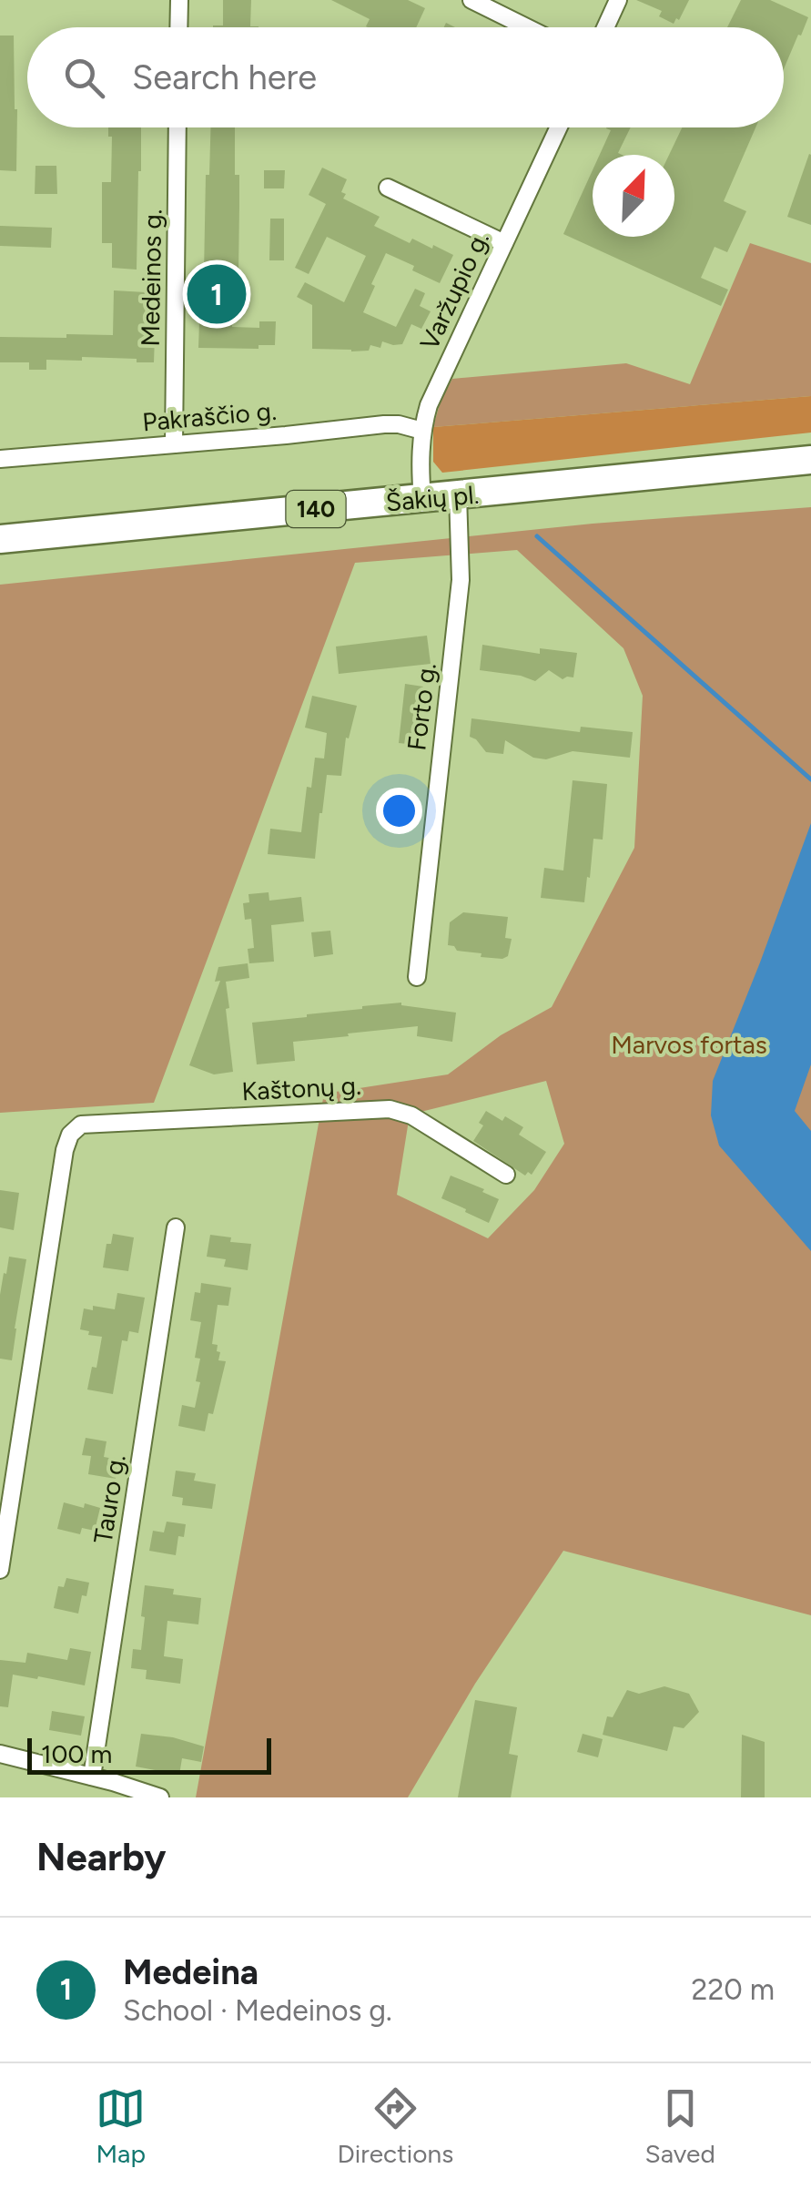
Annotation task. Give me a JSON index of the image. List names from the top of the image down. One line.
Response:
{"streets":{"main road":["Šakių pl.","140"],"street":["Medeinos g.","Varžupio g.","Pakraščio g.","Forto g.","Kaštonų g.","Tauro g."]},"crossings":[["Medeinos g.","Pakraščio g."],["Varžupio g.","Pakraščio g."],["Varžupio g.","Šakių pl."],["Šakių pl.","Forto g."]],"parks":["Marvos fortas"],"scale_bar":"100 m","north":"top right","page":{"search":"Search here","pins":"1","scale":"100 m","heading":"Nearby","list":[{"mark":"1","name":"Medeina","note":"School · Medeinos g.","value":"220 m"}],"nav":["Map","Directions","Saved"]}}
